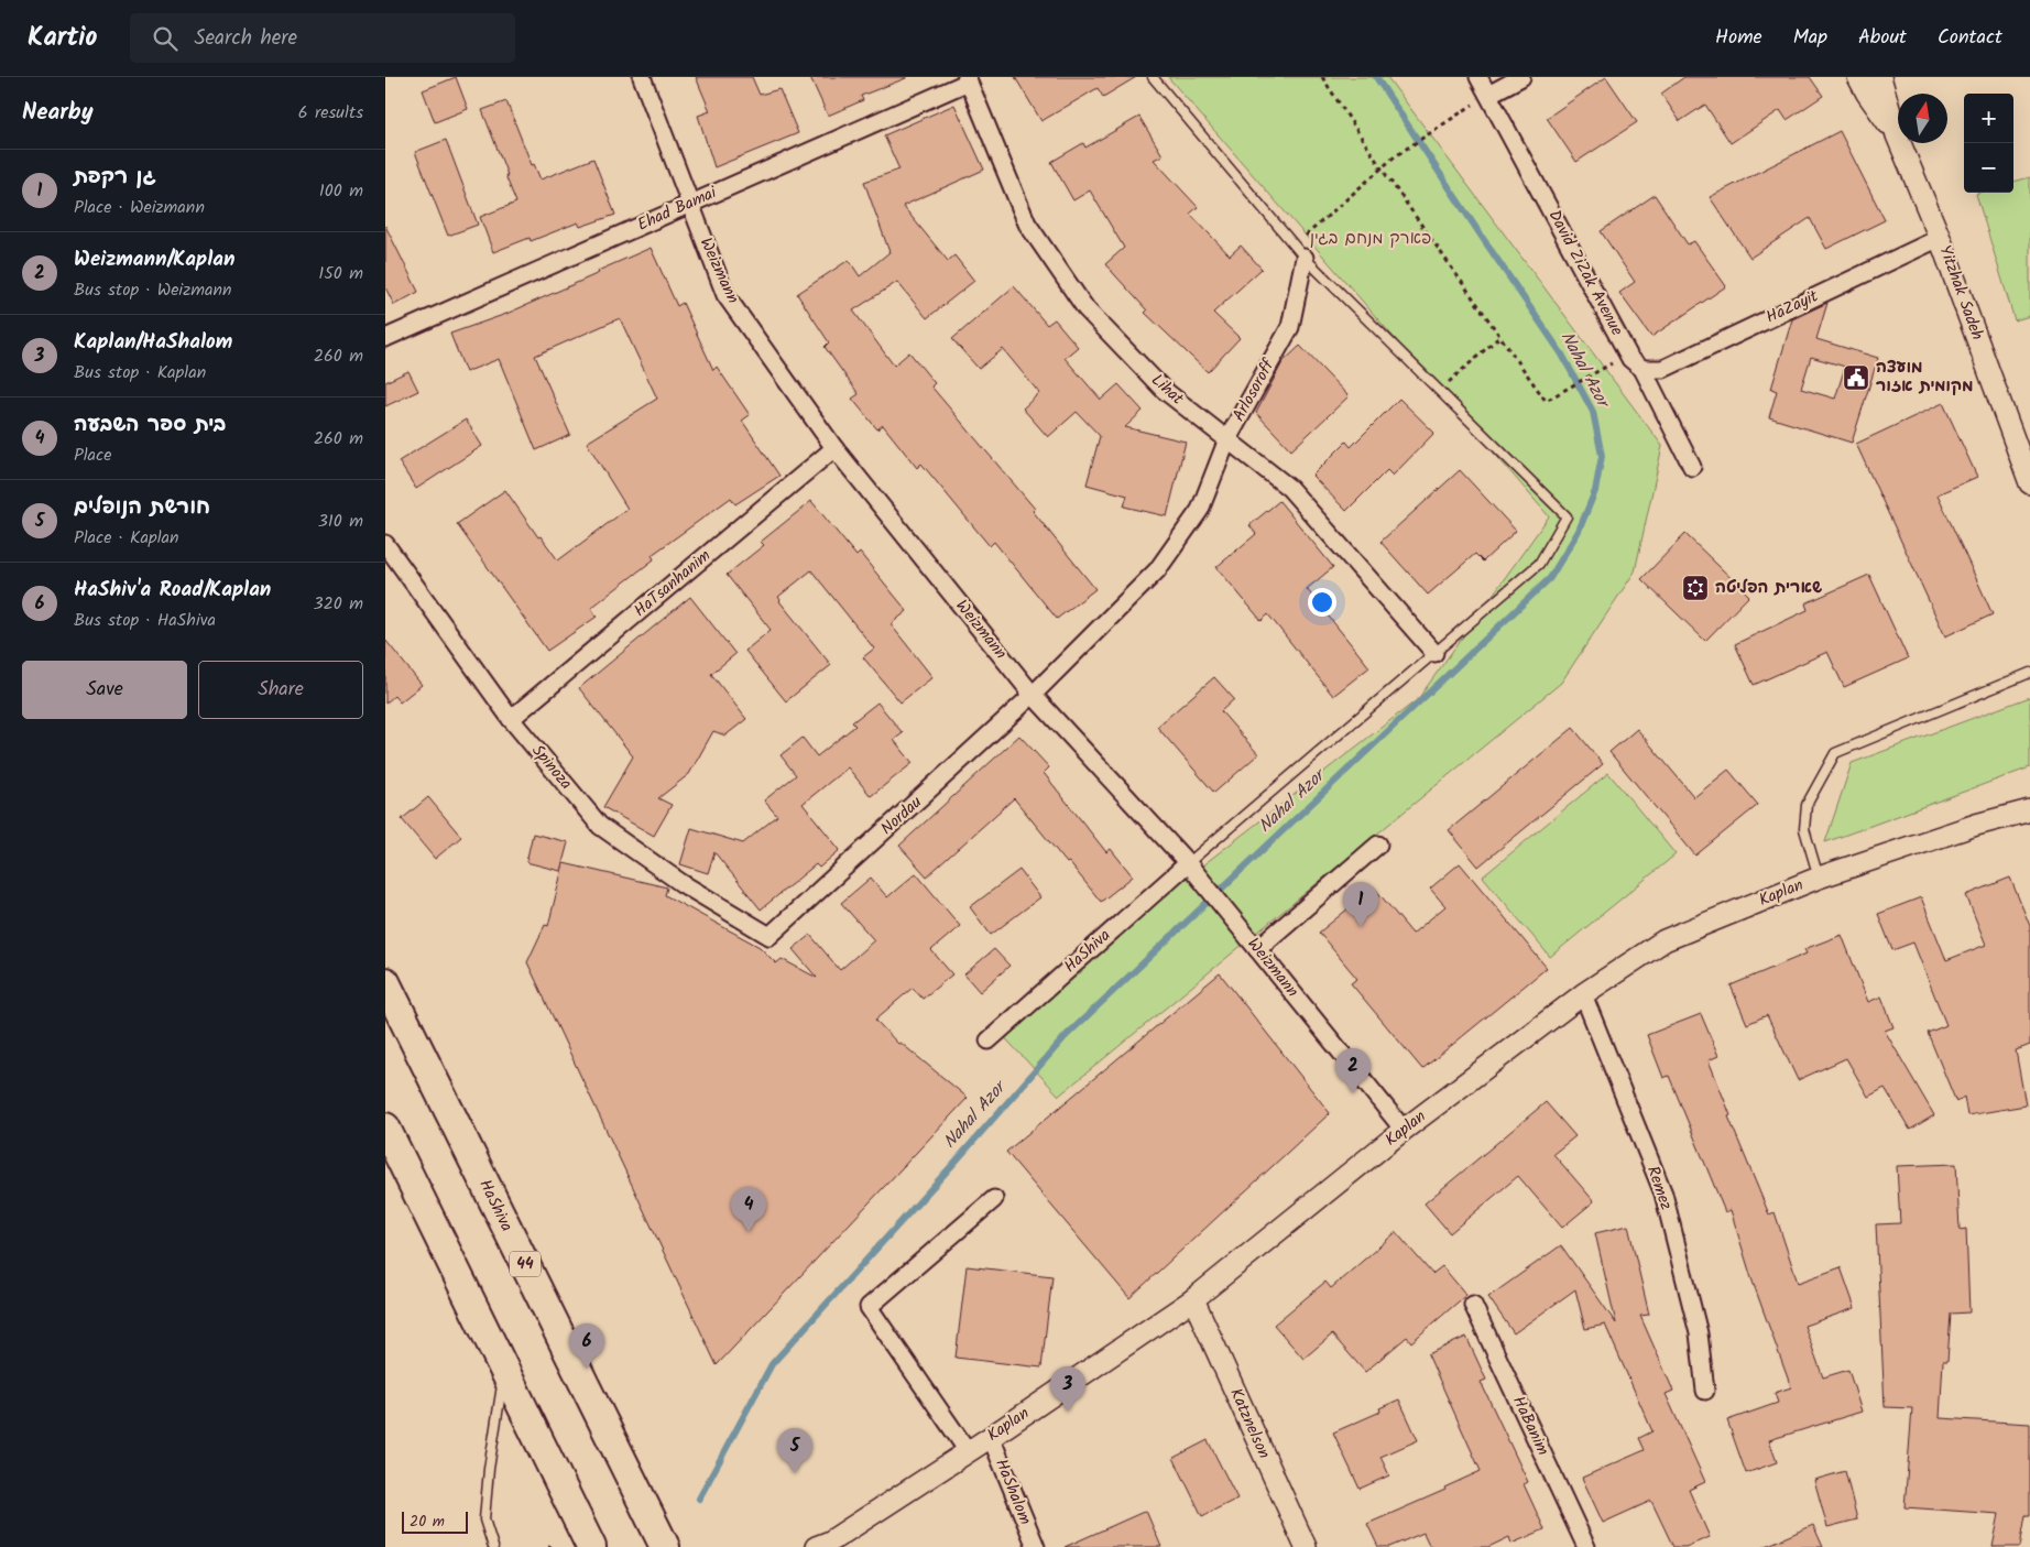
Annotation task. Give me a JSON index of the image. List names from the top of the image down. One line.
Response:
{"streets":{"highway":["HaShiva","44"],"street":["Ehad Bamai","Weizmann","David ZiZak Avenue","Yitzhak Sadeh","HaZayit","Lihat","Arlosoroff","HaTsanhanim","Spinoza","Nordau","Kaplan","Remez","Katznelson","HaBanim","HaShalom"]},"crossings":[["Ehad Bamai","Weizmann"],["Ehad Bamai","Lihat"],["Weizmann","Arlosoroff"],["Weizmann","HaTsanhanim"],["Weizmann","Nordau"],["Weizmann","Kaplan"],["Weizmann","HaShiva"],["David ZiZak Avenue","HaZayit"],["Yitzhak Sadeh","HaZayit"],["Lihat","Arlosoroff"],["Arlosoroff","Nordau"],["HaTsanhanim","Spinoza"],["Spinoza","Nordau"],["Kaplan","Remez"],["Kaplan","Katznelson"],["Kaplan","HaShalom"]],"water":["Nahal Azor"],"parks":["פארק מנחם בגין"],"places":{"public building":["מועצה מקומית אזור"],"synagogue":["שארית הפליטה"]},"scale_bar":"20 m","north":"top","page":{"header":"Kartio","search":"Search here","nav":["Home","Map","About","Contact"],"heading":["Nearby","6 results"],"map_buttons":["+","−"],"list":[{"mark":"1","name":"גן רקפת","note":"Place · Weizmann","value":"100 m"},{"mark":"2","name":"Weizmann/Kaplan","note":"Bus stop · Weizmann","value":"150 m"},{"mark":"3","name":"Kaplan/HaShalom","note":"Bus stop · Kaplan","value":"260 m"},{"mark":"4","name":"בית ספר השבעה","note":"Place","value":"260 m"},{"mark":"5","name":"חורשת הנופלים","note":"Place · Kaplan","value":"310 m"},{"mark":"6","name":"HaShiv'a Road/Kaplan","note":"Bus stop · HaShiva","value":"320 m"}],"buttons":["Save","Share"],"pins":["1","2","4","6","3","5"],"scale":"20 m"}}
